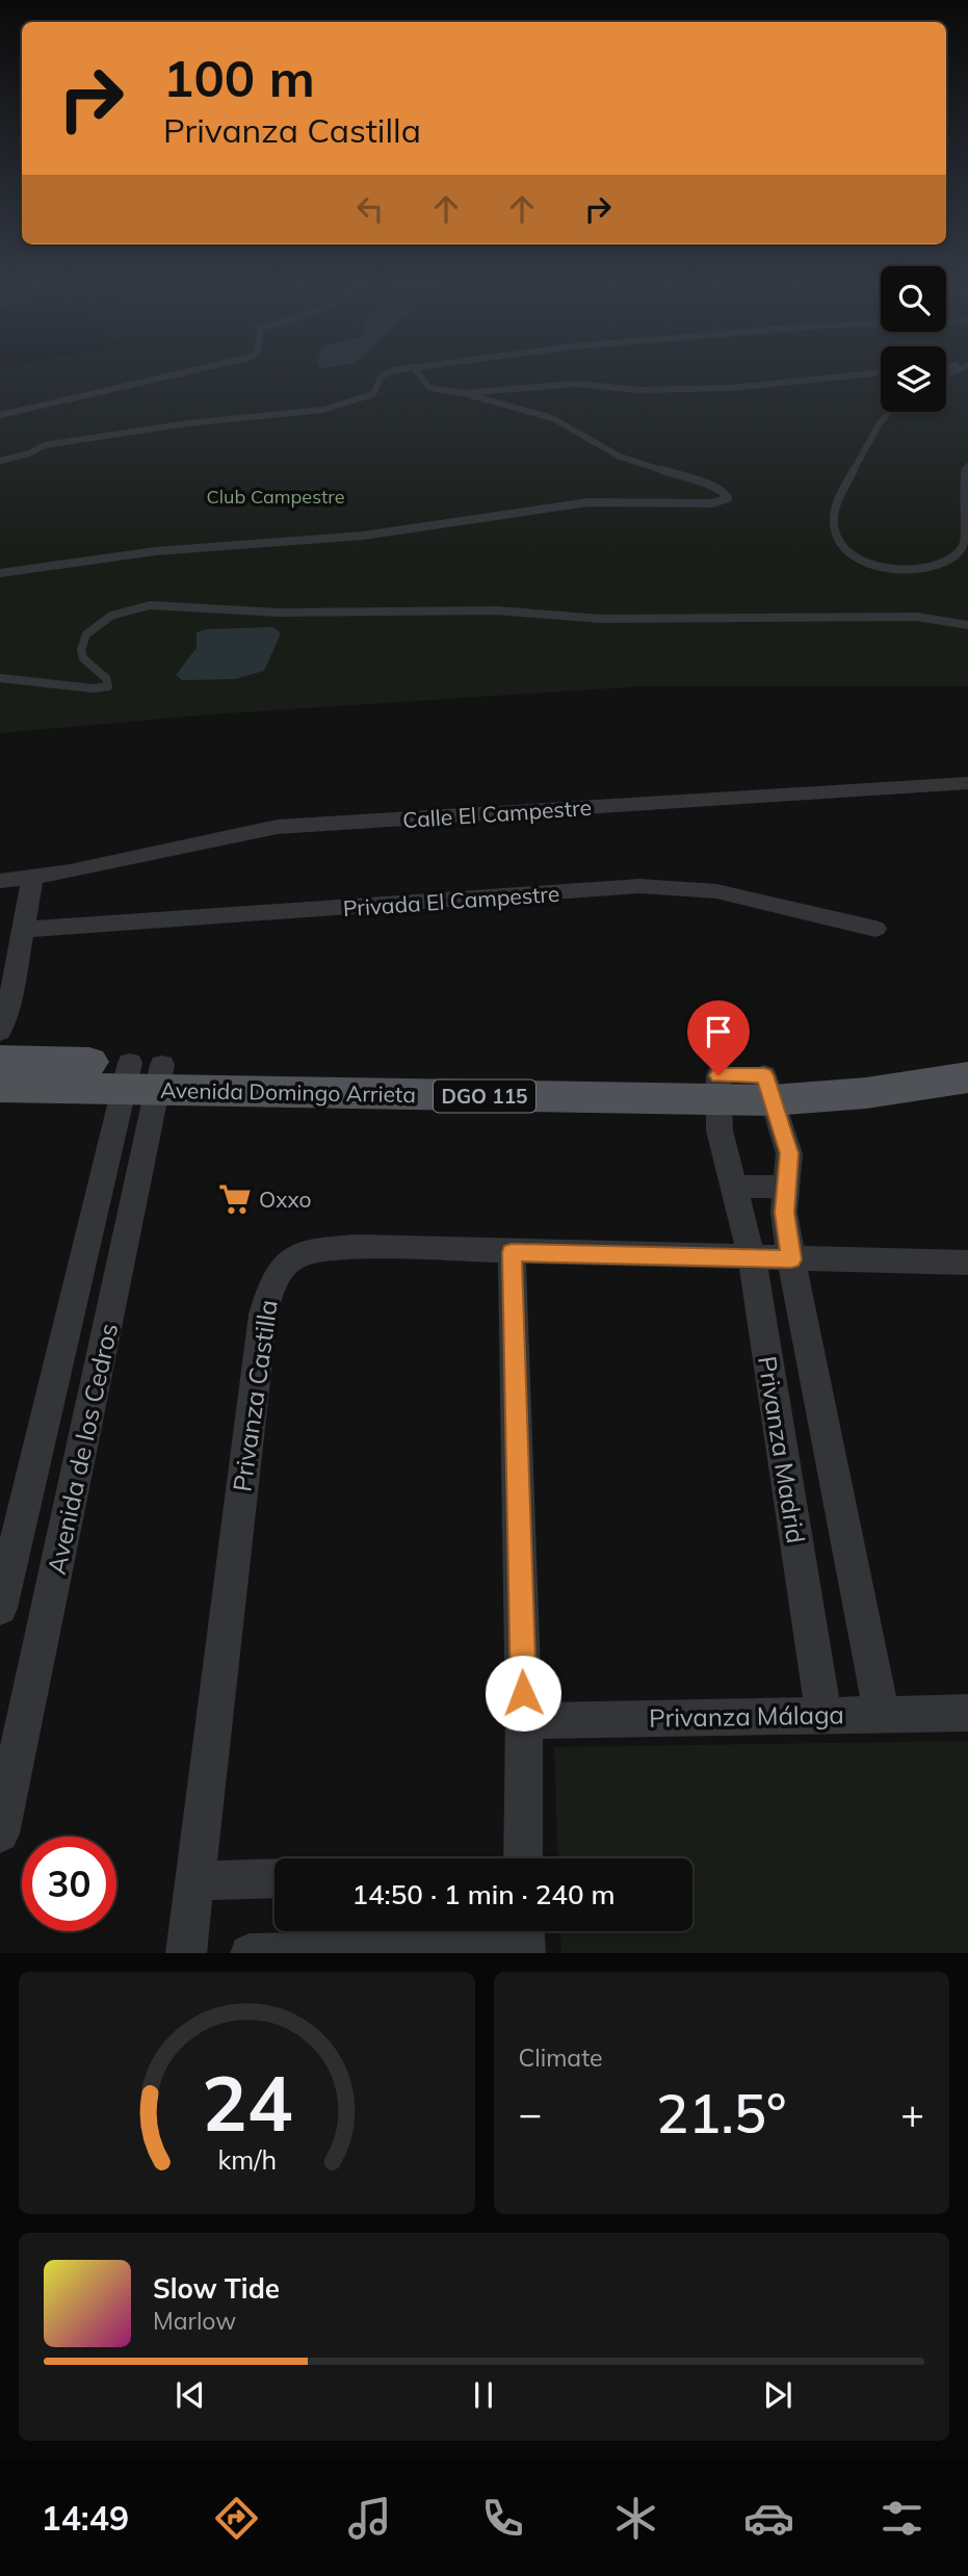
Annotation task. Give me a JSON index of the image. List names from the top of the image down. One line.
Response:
{"streets":{"main road":["Avenida Domingo Arrieta","DGO 115"],"street":["Calle El Campestre","Privada El Campestre","Privanza Castilla","Avenida de los Cedros","Privanza Madrid","Privanza Málaga"]},"crossings":[["Avenida Domingo Arrieta","Avenida de los Cedros"],["Avenida Domingo Arrieta","Privanza Madrid"],["Privanza Castilla","Privanza Madrid"],["Privanza Madrid","Privanza Málaga"]],"parks":["Club Campestre"],"places":{"supermarket":["Oxxo"]},"page":{"turn":["100 m","Privanza Castilla"],"limit":"30","trip":"14:50 · 1 min · 240 m","tile":"Climate","heat":["−","21.5°","+"],"song":["Slow Tide","Marlow"],"tabs":"14:49","gauge":["24","km/h"]}}
